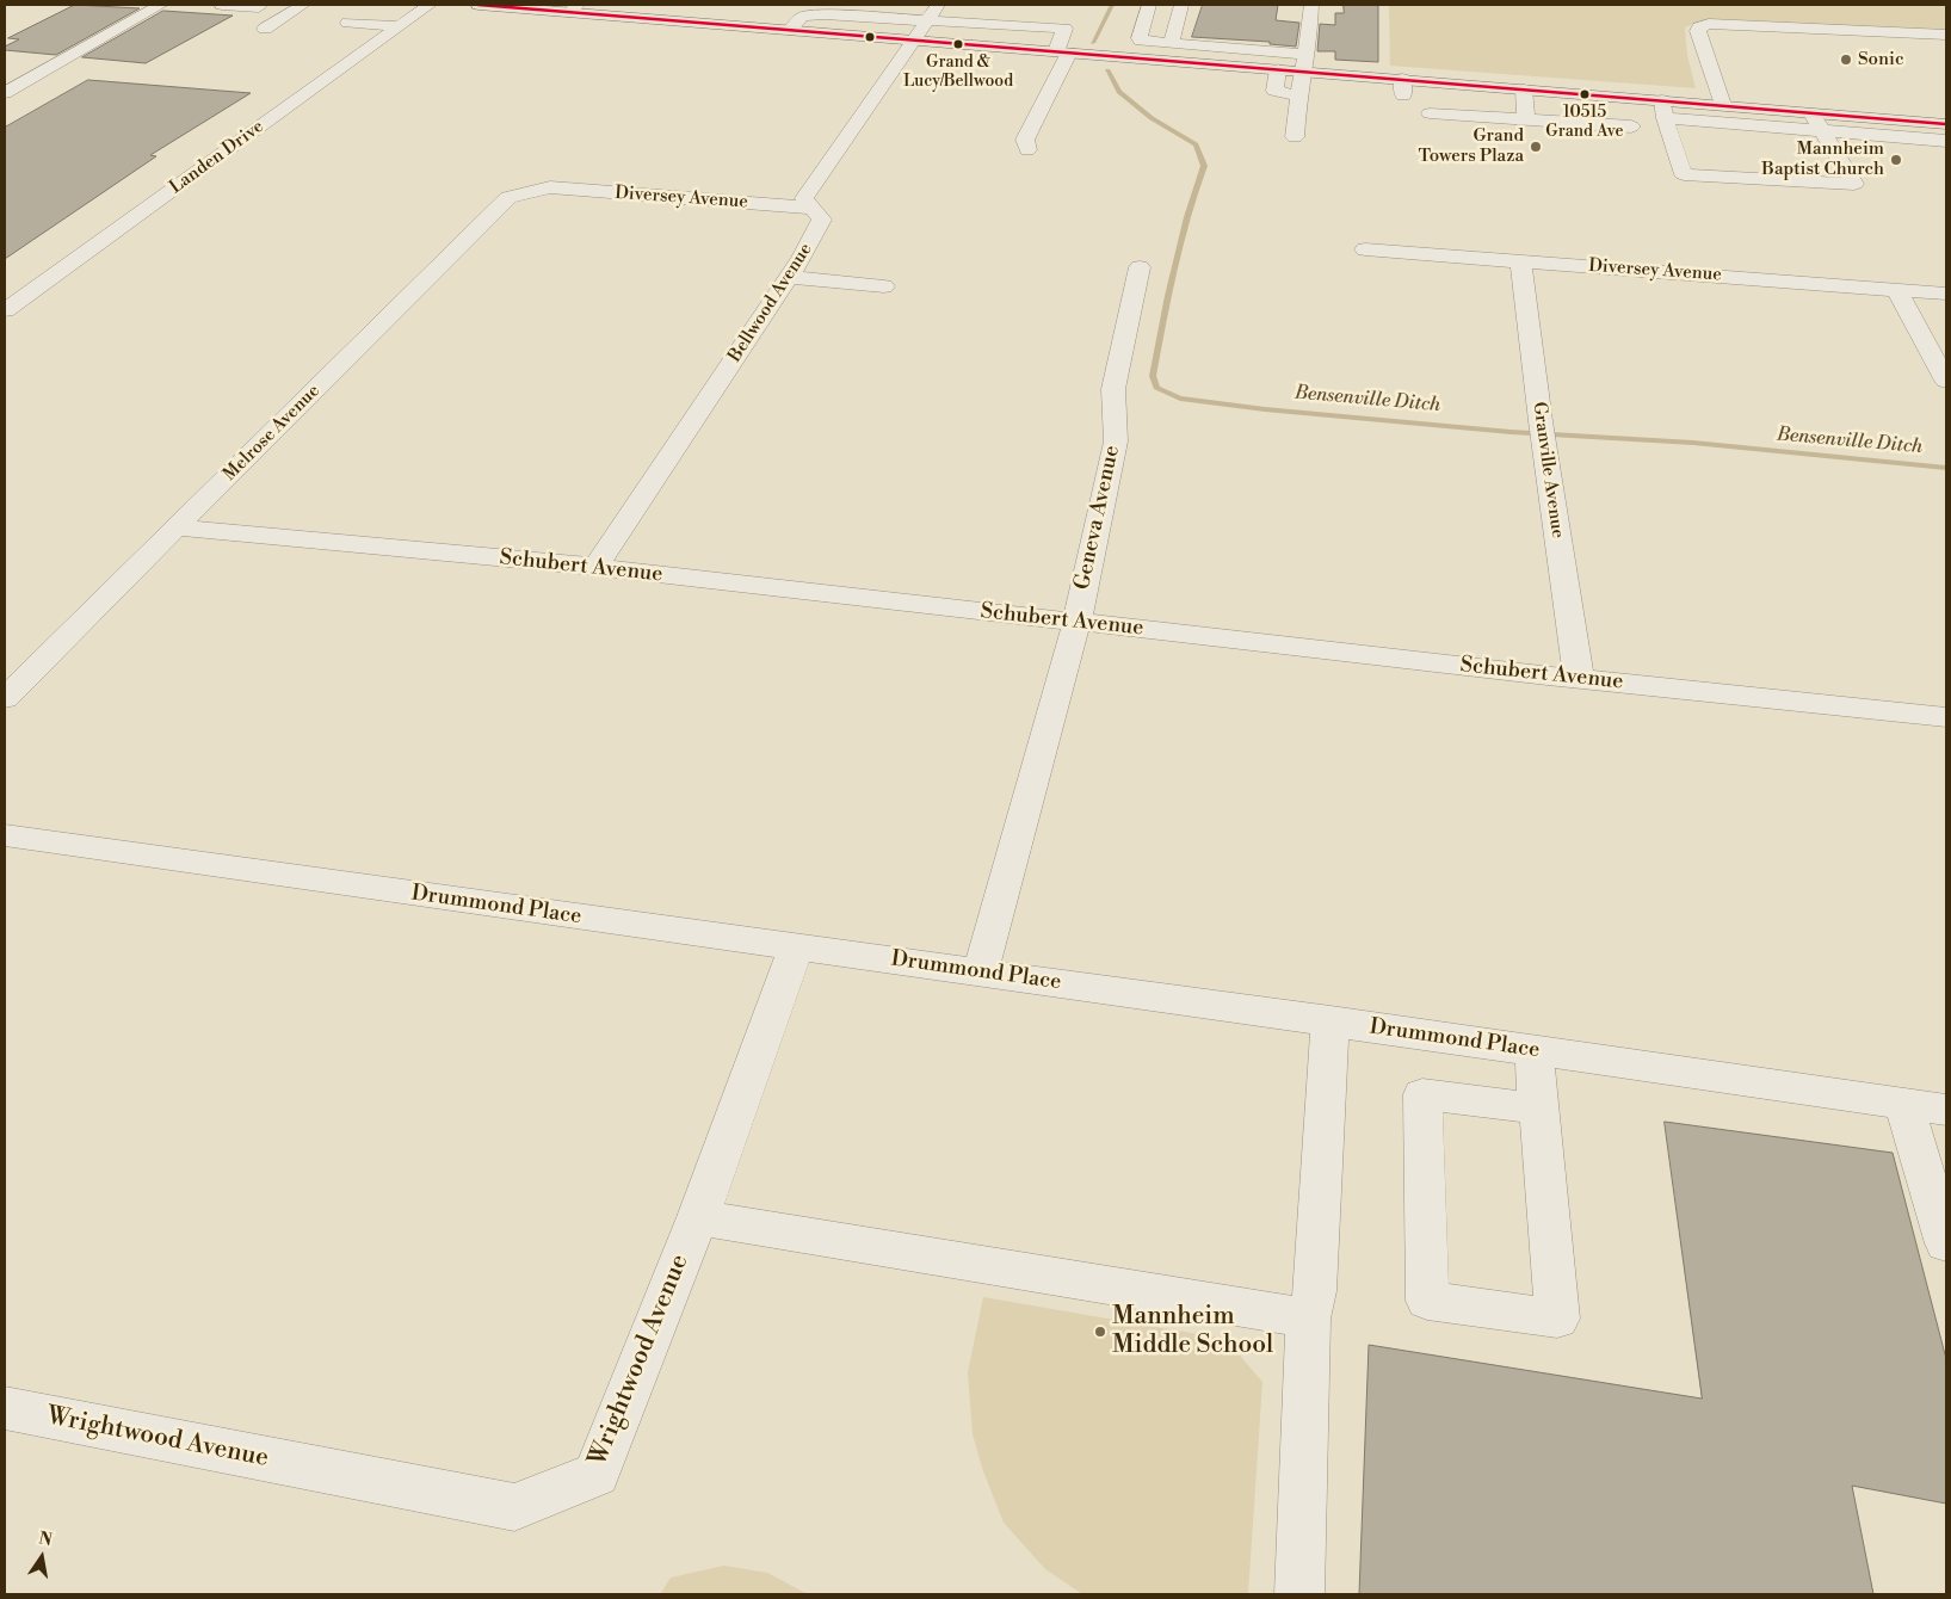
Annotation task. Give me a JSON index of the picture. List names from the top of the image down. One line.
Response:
{"streets":{"street":["Landen Drive","Diversey Avenue","Bellwood Avenue","Melrose Avenue","Granville Avenue","Geneva Avenue","Schubert Avenue","Drummond Place","Wrightwood Avenue"]},"crossings":[["Diversey Avenue","Bellwood Avenue"],["Diversey Avenue","Melrose Avenue"],["Diversey Avenue","Granville Avenue"],["Bellwood Avenue","Schubert Avenue"],["Melrose Avenue","Schubert Avenue"],["Granville Avenue","Schubert Avenue"],["Geneva Avenue","Schubert Avenue"],["Geneva Avenue","Drummond Place"],["Drummond Place","Wrightwood Avenue"]],"water":["Bensenville Ditch"],"places":["Grand & Lucy/Bellwood","Sonic","10515 Grand Ave","Grand Towers Plaza","Mannheim Baptist Church","Mannheim Middle School"],"north":"top"}
